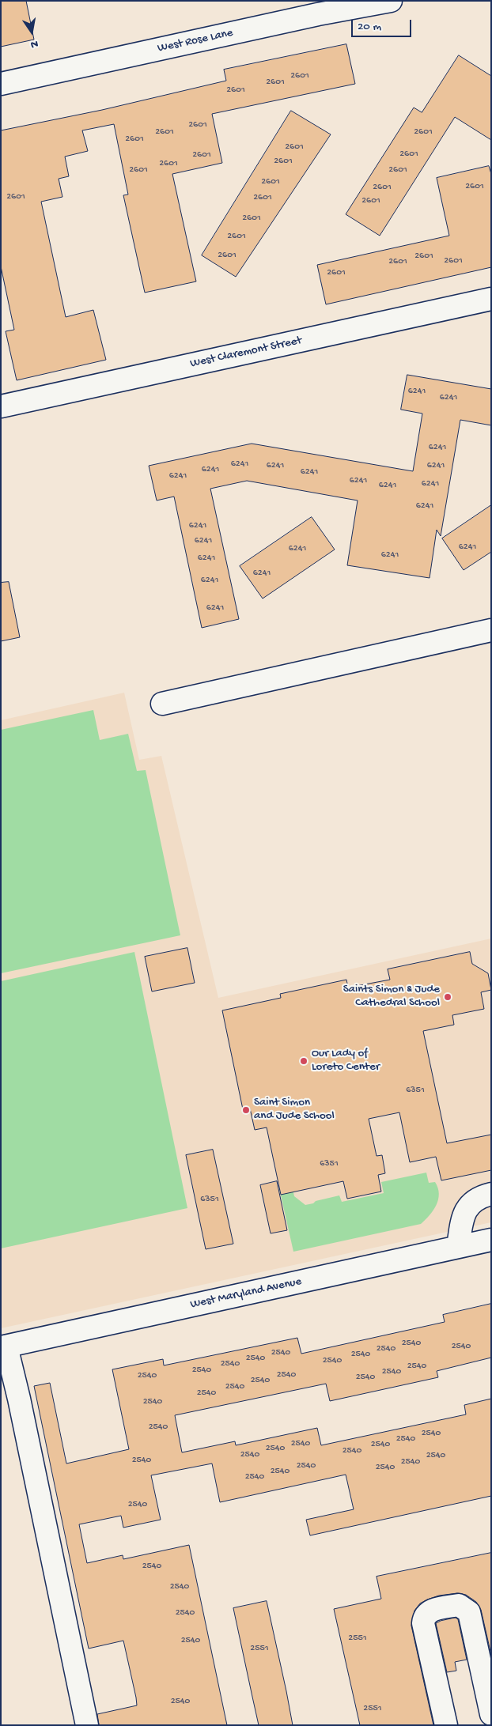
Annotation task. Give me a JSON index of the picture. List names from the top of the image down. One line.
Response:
{"streets":{"street":["West Rose Lane","West Claremont Street","West Maryland Avenue"]},"places":["Saints Simon & Jude Cathedral School","Our Lady of Loreto Center","Saint Simon and Jude School"],"house_numbers":["2601","2601","2601","2601","2601","2601","2601","2601","2601","2601","2601","2601","2601","2601","2601","2601","2601","2601","2601","2601","2601","2601","2601","2601","2601","2601","2601","6241","6241","6241","6241","6241","6241","6241","6241","6241","6241","6241","6241","6241","6241","6241","6241","6241","6241","6241","6241","6241","6241","6351","6351","6351","2540","2540","2540","2540","2540","2540","2540","2540","2540","2540","2540","2540","2540","2540","2540","2540","2540","2540","2540","2540","2540","2540","2540","2540","2540","2540","2540","2540","2540","2540","2540","2540","2540","2540","2540","2540","2540","2551","2540","2551","2540","2551"],"scale_bar":"20 m","north":"bottom"}
